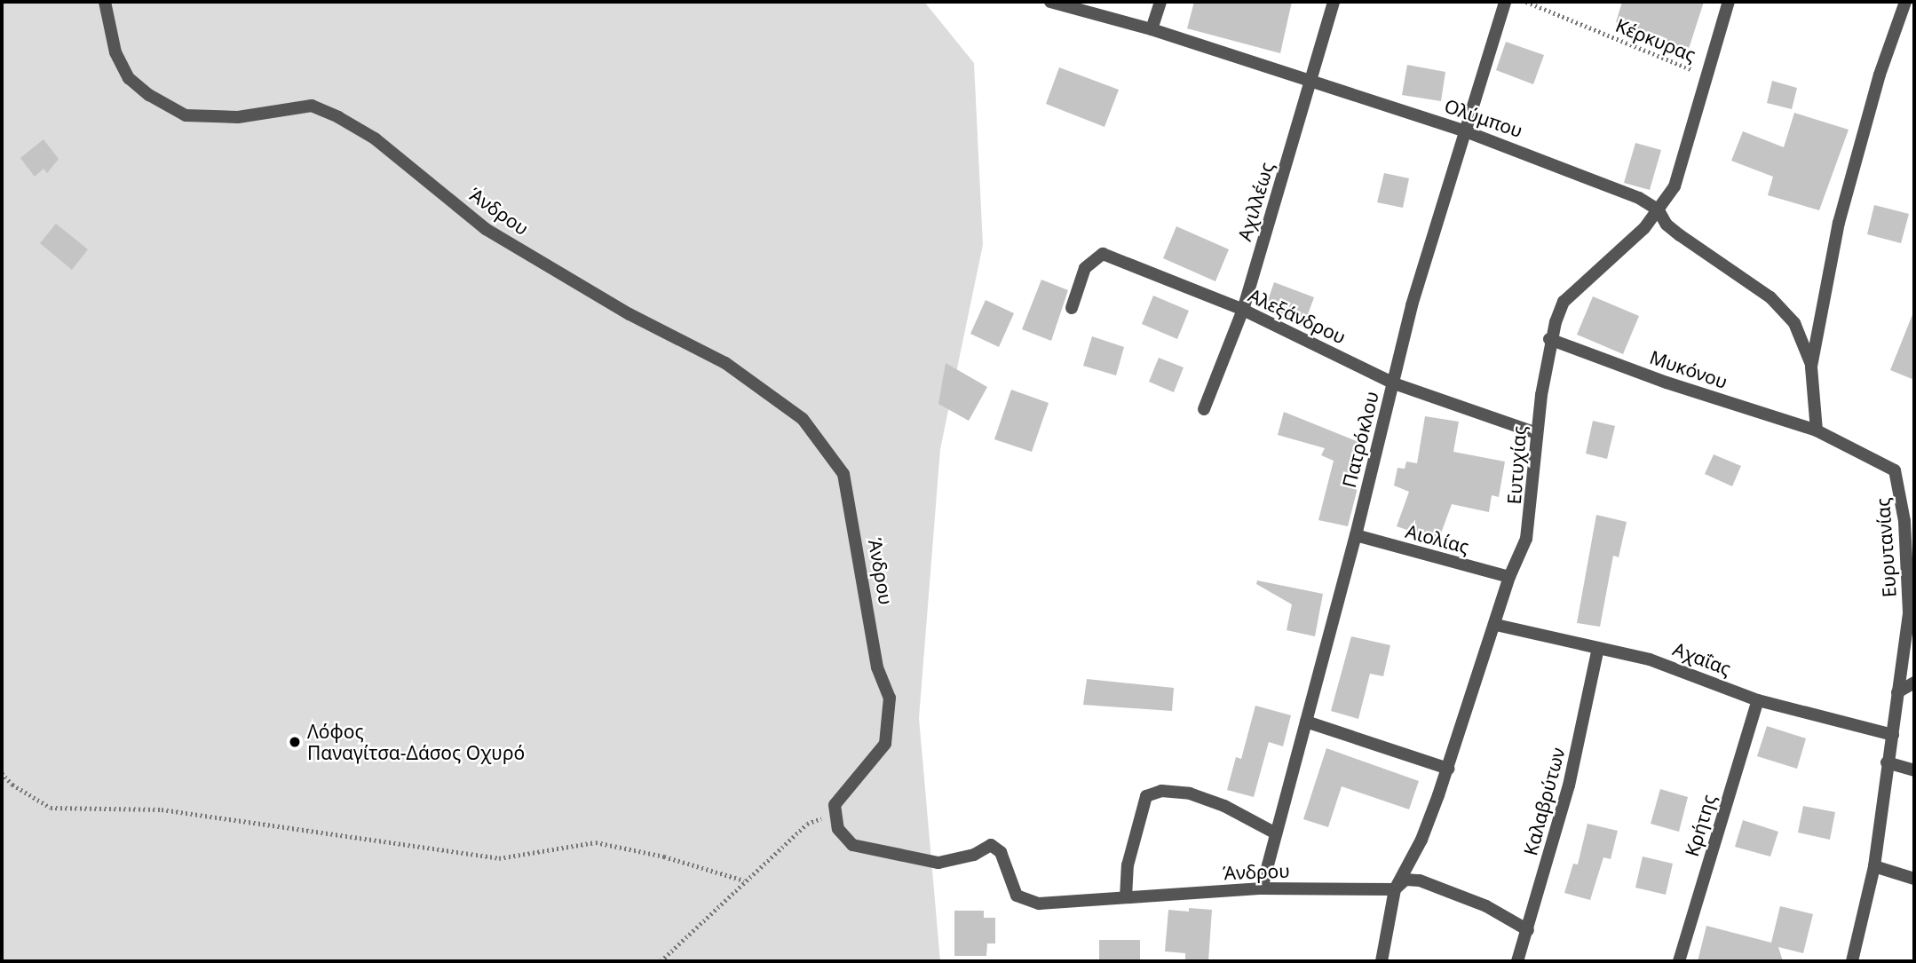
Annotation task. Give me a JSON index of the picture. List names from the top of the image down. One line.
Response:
{"streets":{"street":["Ολύμπου","Αχιλλέως","Άνδρου","Αλεξάνδρου","Μυκόνου","Πατρόκλου","Ευτυχίας","Αιολίας","Ευρυτανίας","Αχαΐας","Καλαβρύτων","Κρήτης"],"path":["Κέρκυρας"]},"crossings":[["Κέρκυρας","Ευτυχίας"],["Ολύμπου","Αχιλλέως"],["Ολύμπου","Πατρόκλου"],["Ολύμπου","Ευτυχίας"],["Αχιλλέως","Αλεξάνδρου"],["Άνδρου","Πατρόκλου"],["Άνδρου","Ευτυχίας"],["Άνδρου","Καλαβρύτων"],["Αλεξάνδρου","Πατρόκλου"],["Αλεξάνδρου","Ευτυχίας"],["Μυκόνου","Ευτυχίας"],["Μυκόνου","Ευρυτανίας"],["Πατρόκλου","Αιολίας"],["Ευτυχίας","Αιολίας"],["Ευτυχίας","Αχαΐας"],["Ευρυτανίας","Αχαΐας"],["Αχαΐας","Καλαβρύτων"],["Αχαΐας","Κρήτης"]],"places":["Λόφος Παναγίτσα-Δάσος Οχυρό"]}
